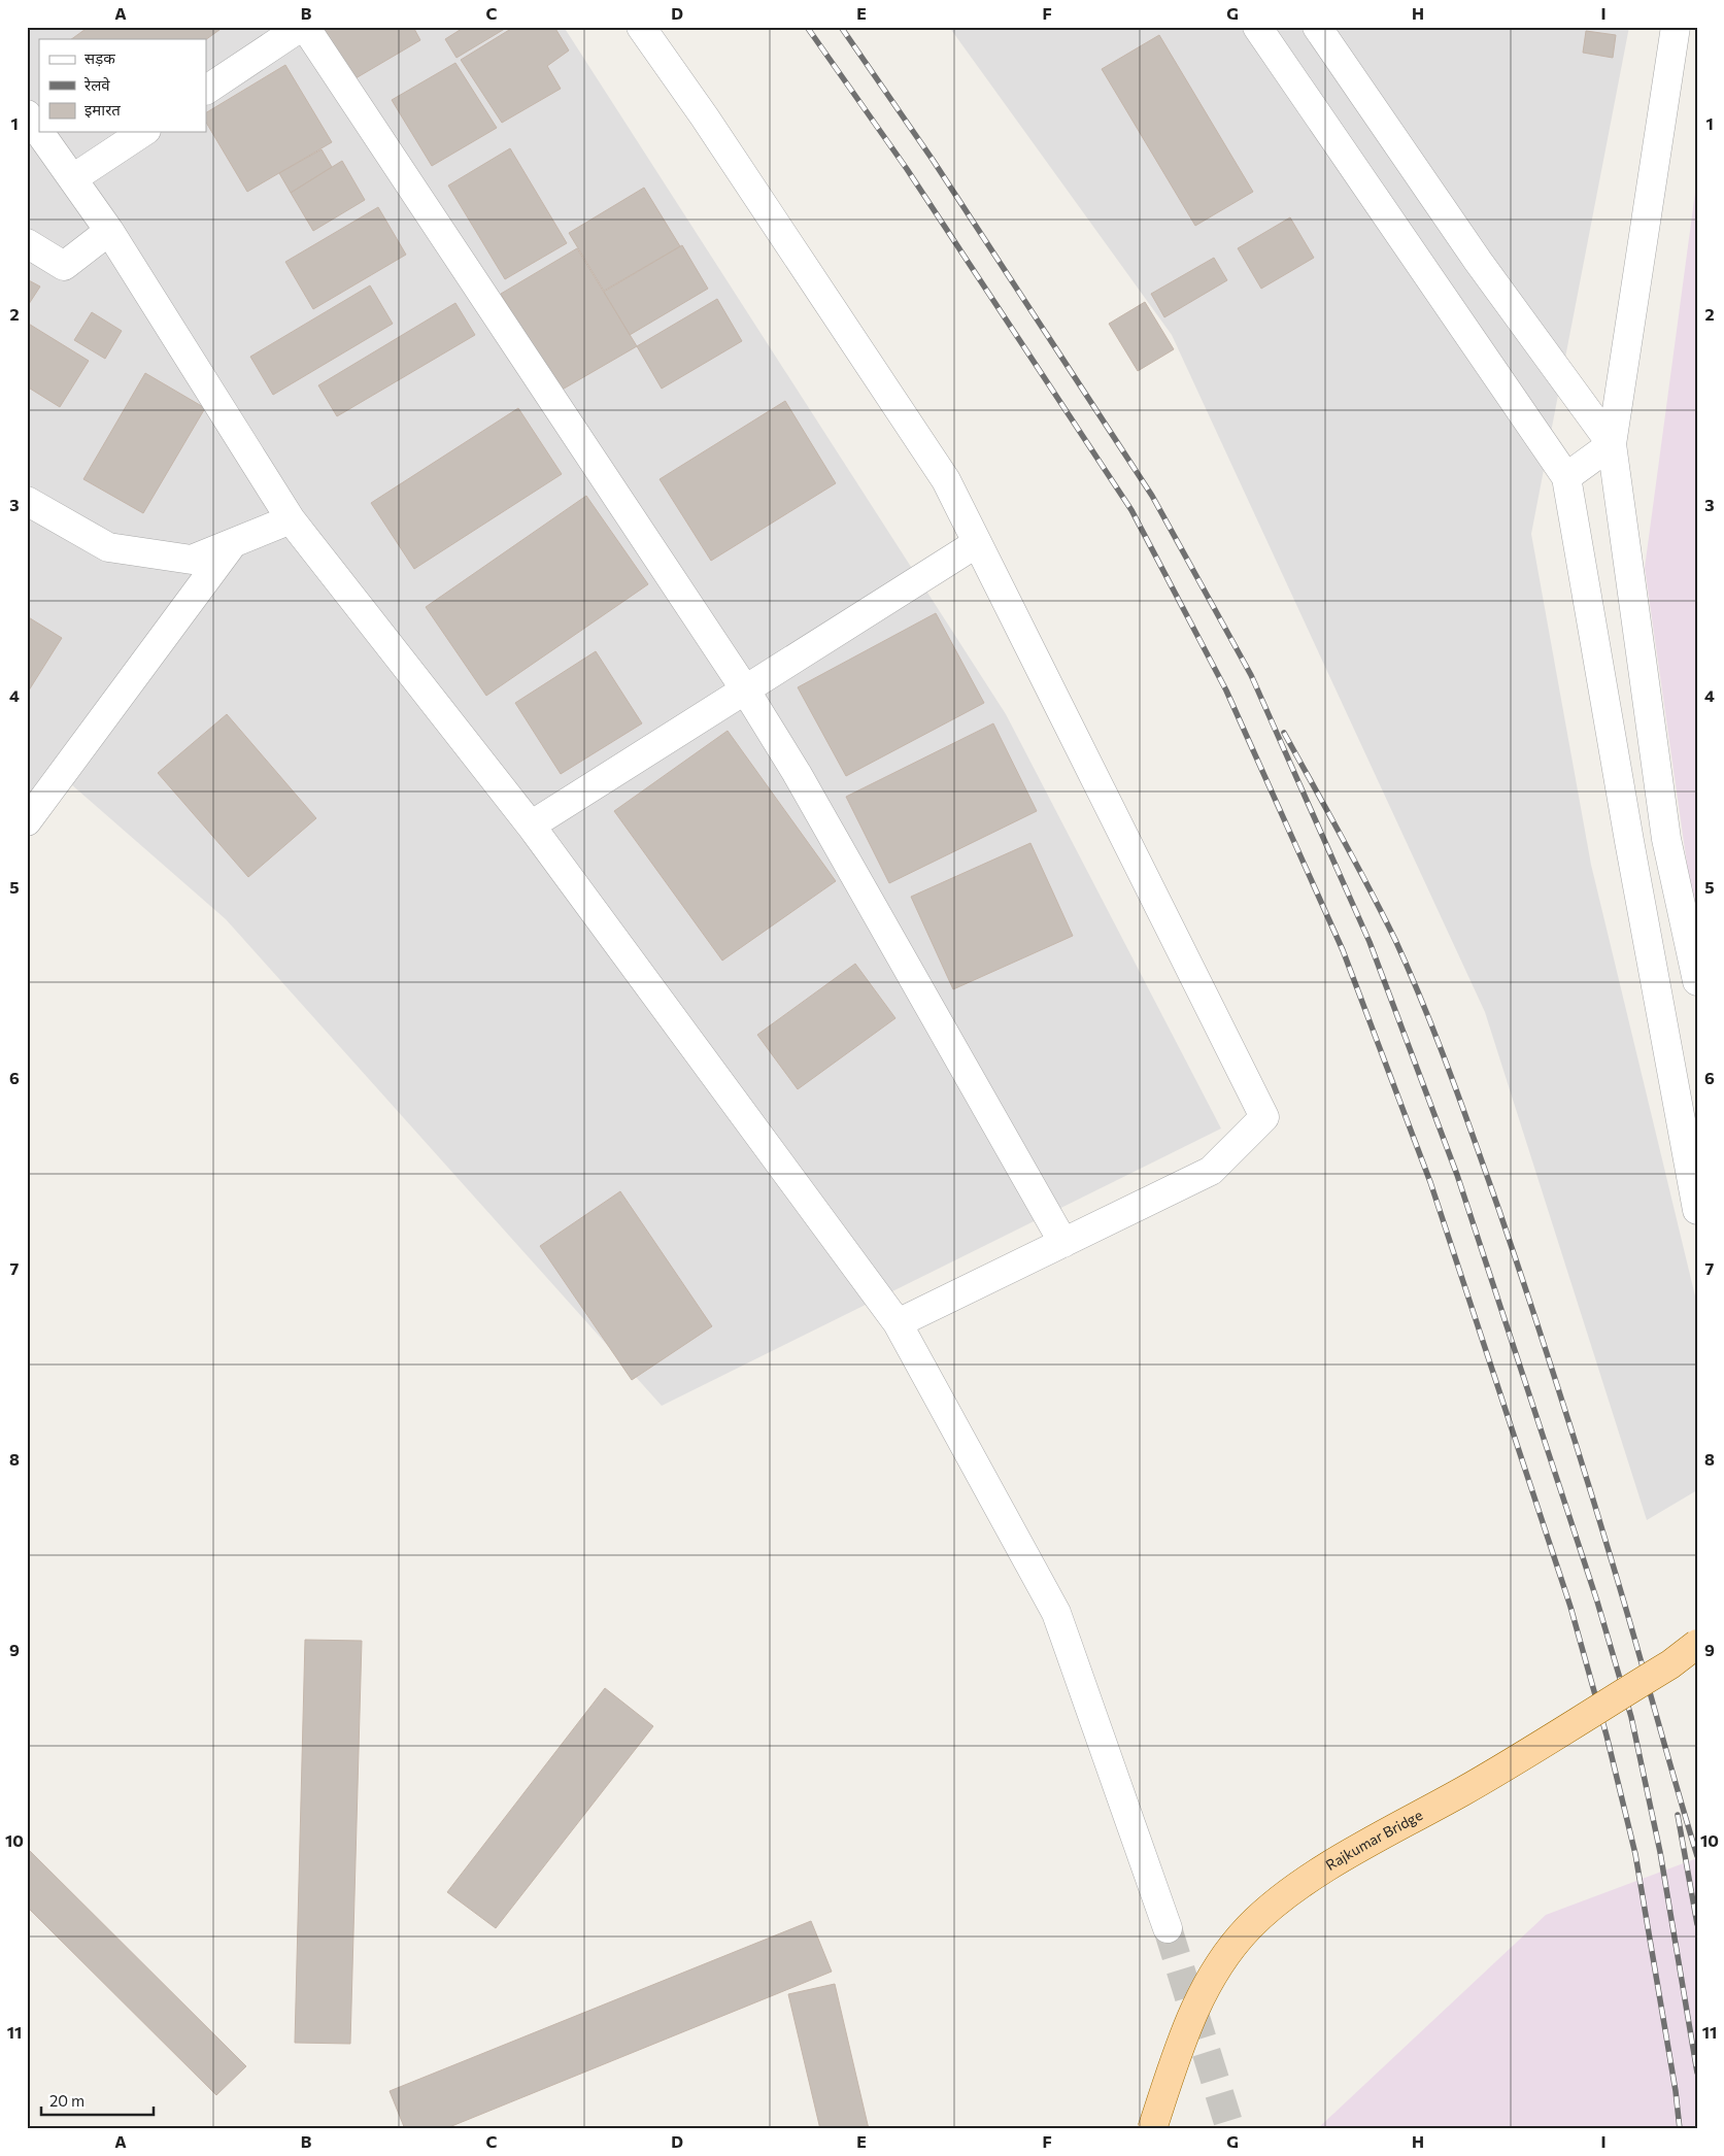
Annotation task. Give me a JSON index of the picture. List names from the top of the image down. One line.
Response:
{"streets":{"main road":["Rajkumar Bridge"]},"legend":["सड़क","रेलवे","इमारत"],"scale_bar":"20 m","grid":{"columns":["A","B","C","D","E","F","G","H","I"],"rows":["1","2","3","4","5","6","7","8","9","10","11"]}}
